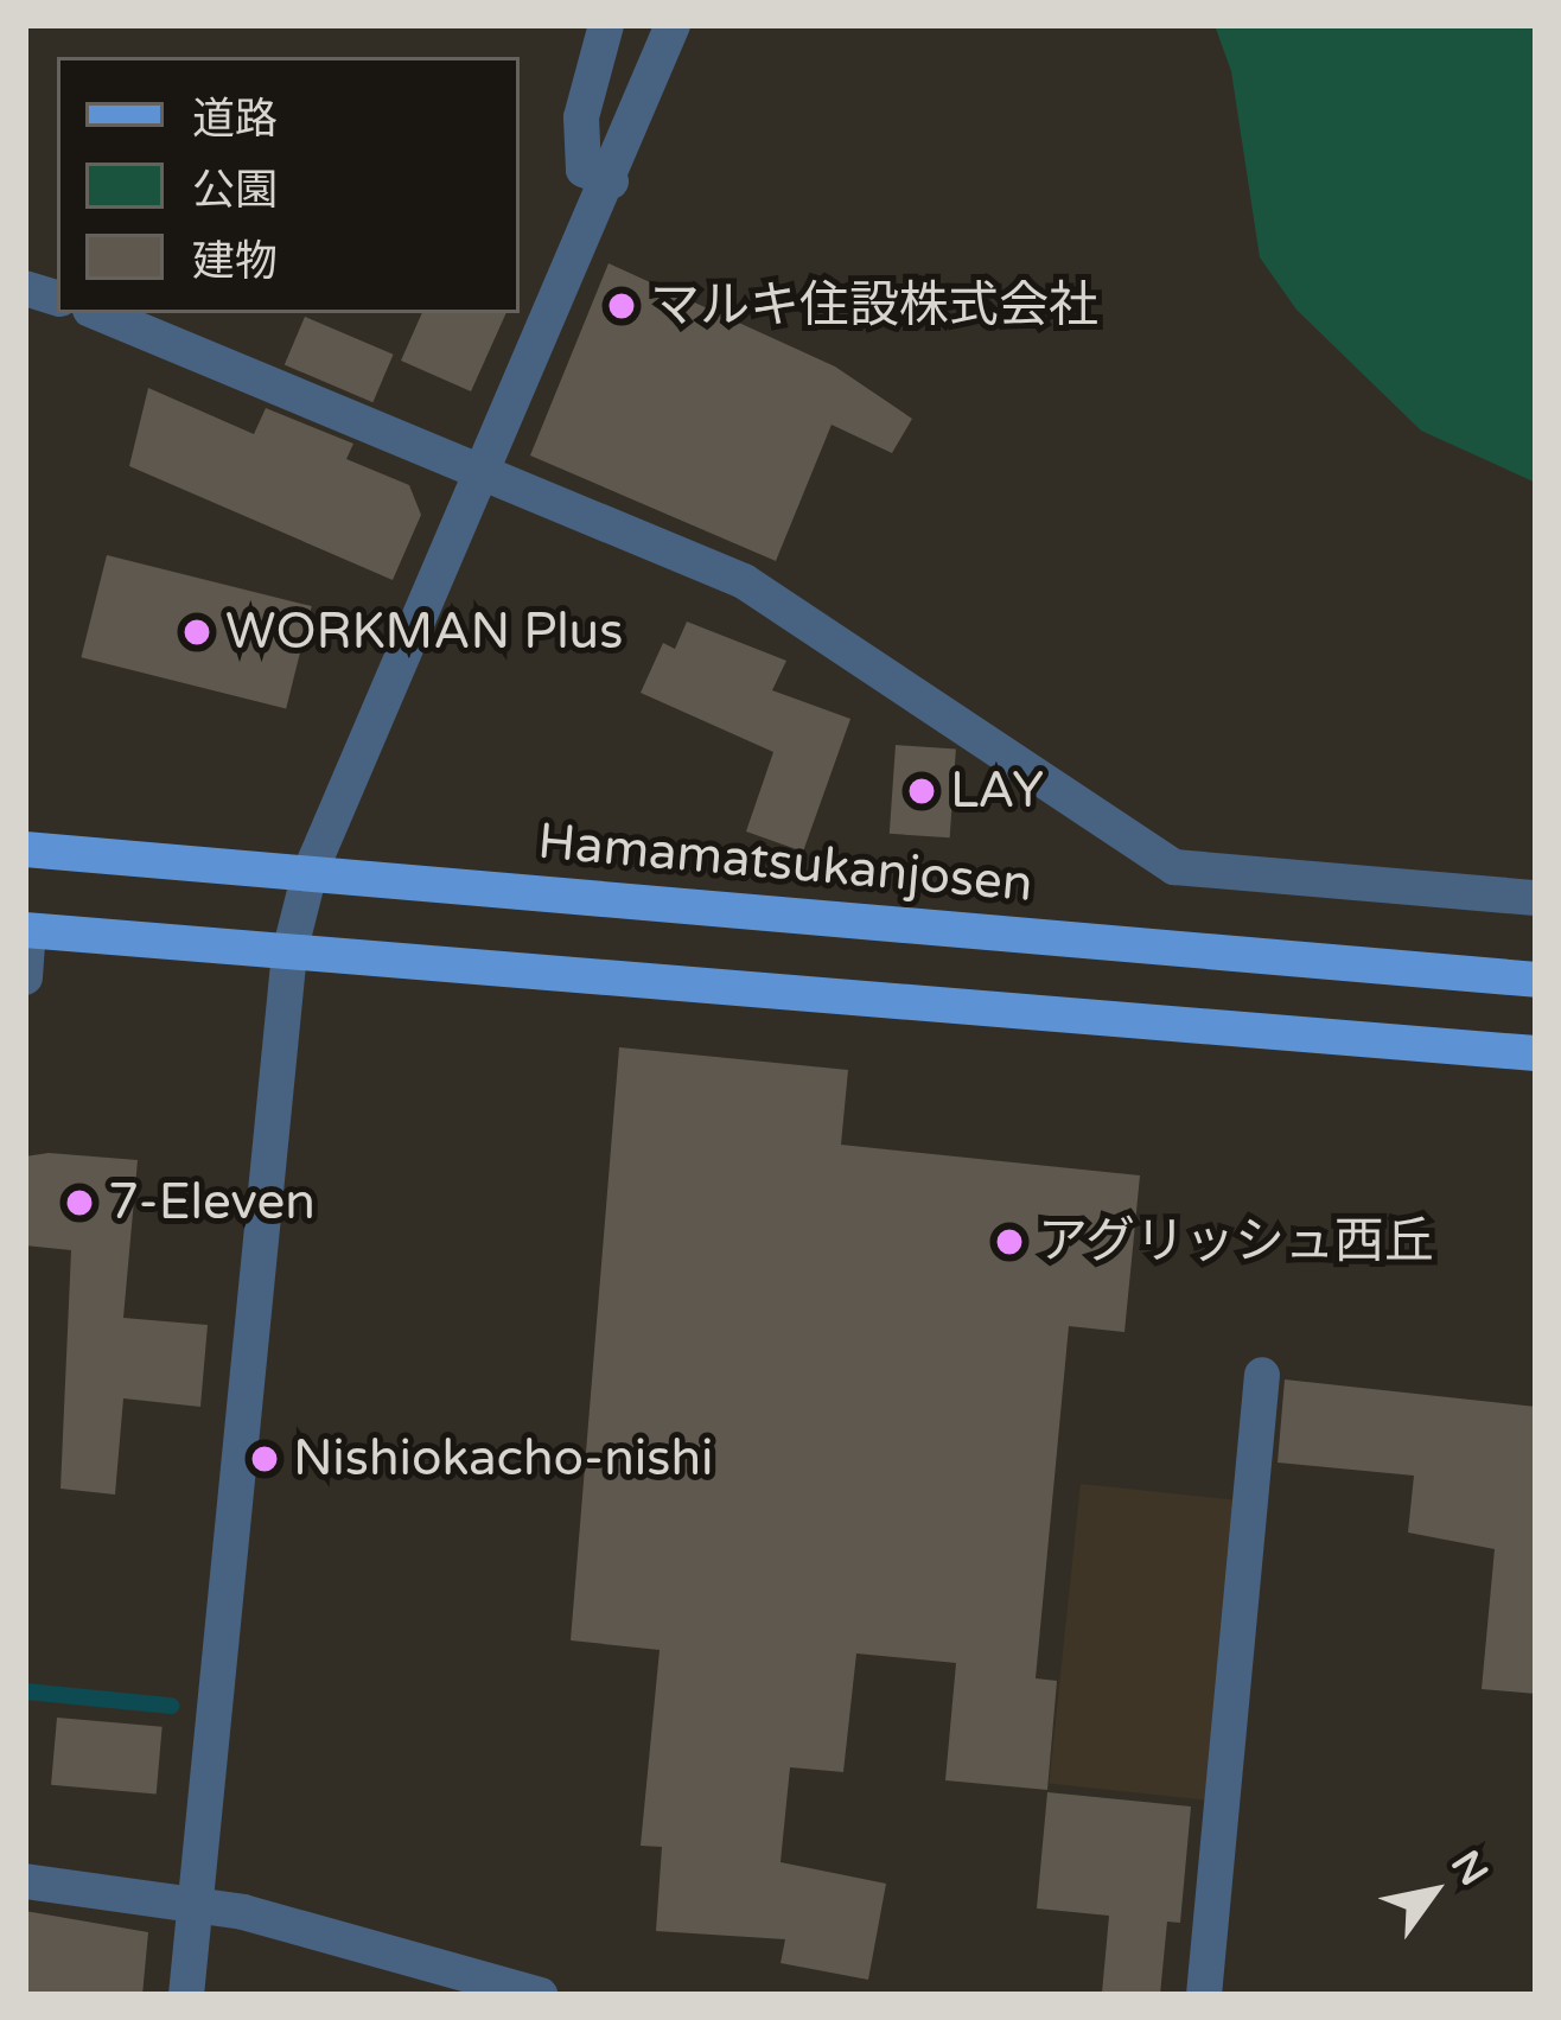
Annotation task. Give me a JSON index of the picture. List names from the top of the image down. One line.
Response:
{"streets":{"main road":["Hamamatsukanjosen"]},"places":["マルキ住設株式会社","WORKMAN Plus","LAY","7-Eleven","アグリッシュ西丘","Nishiokacho-nishi"],"legend":["道路","公園","建物"],"north":"top right"}
